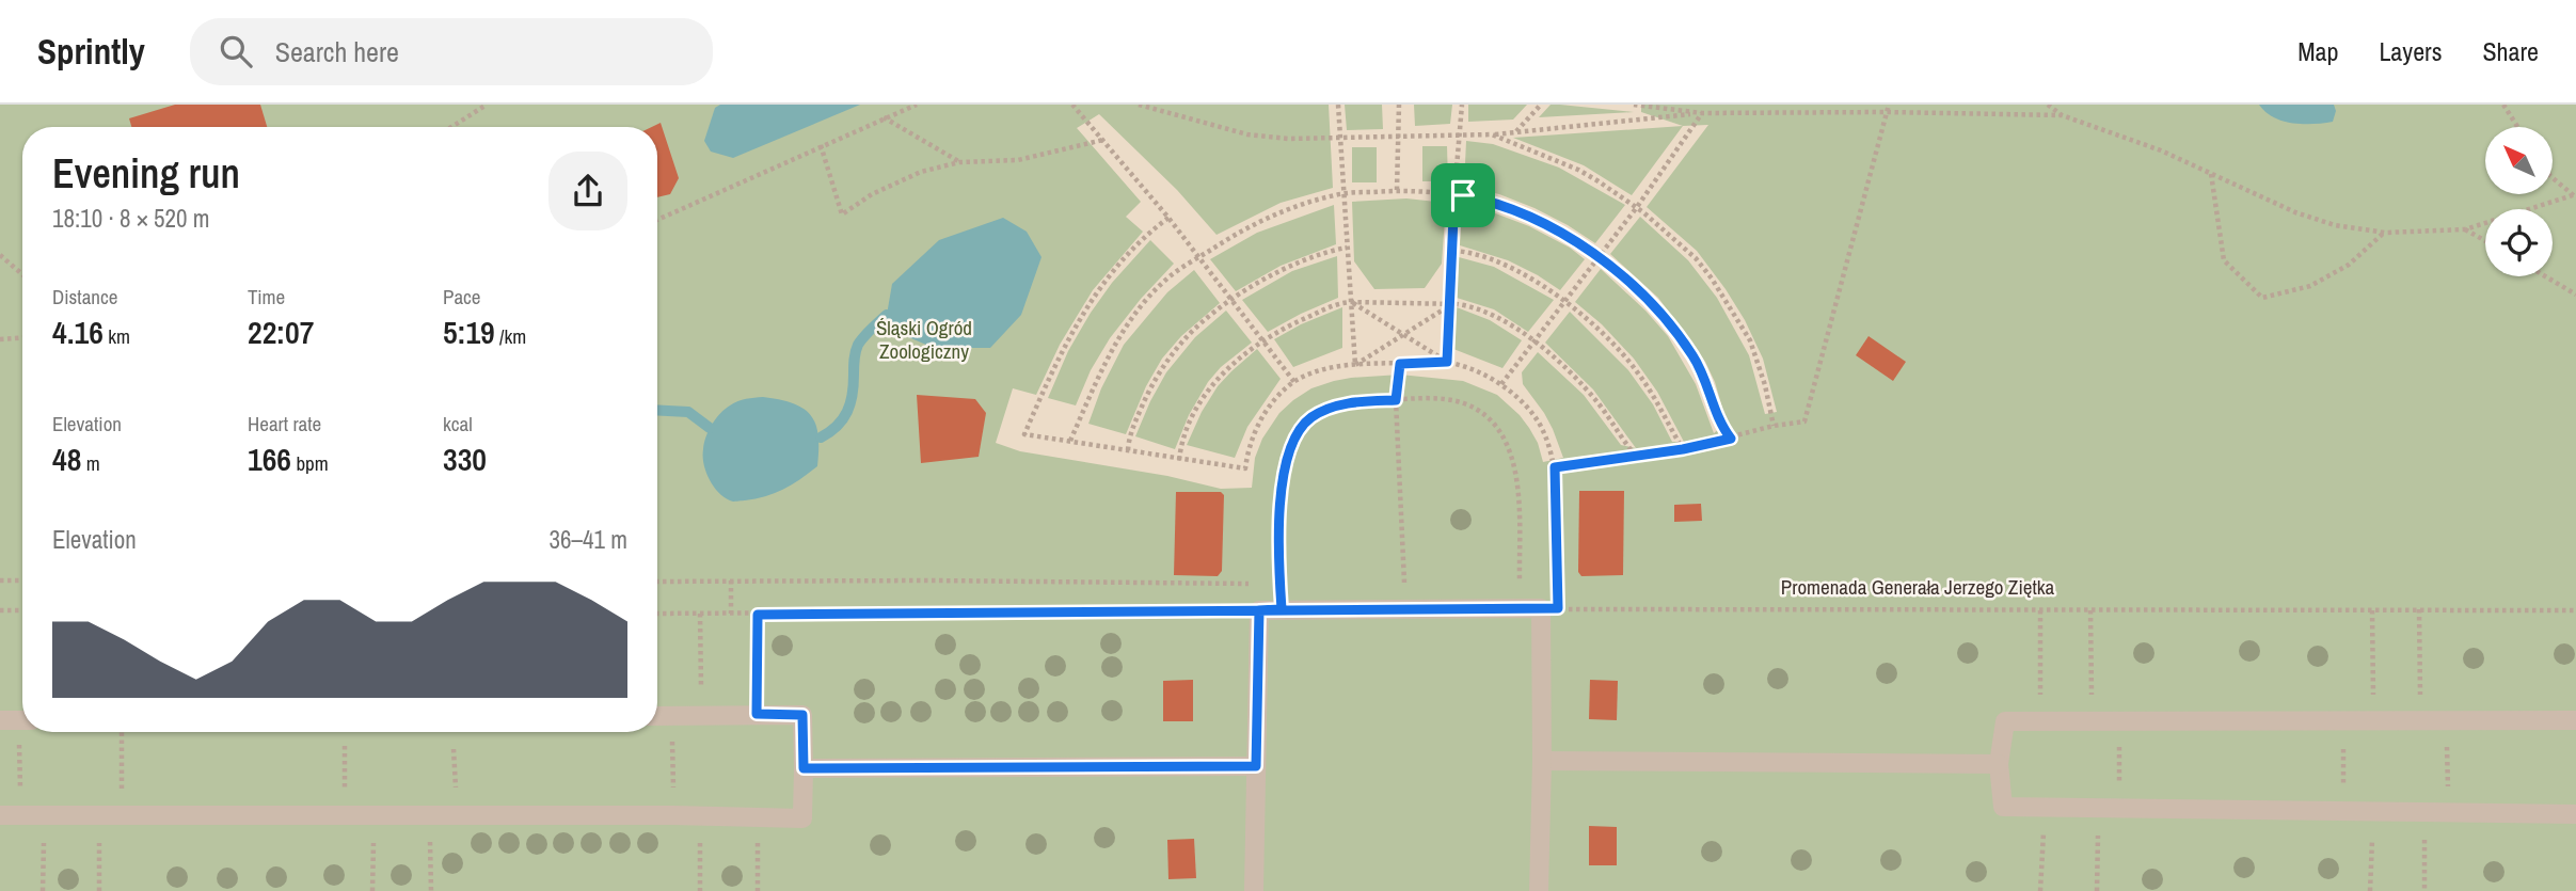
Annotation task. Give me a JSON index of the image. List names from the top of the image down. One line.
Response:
{"streets":{"path":["Promenada Generała Jerzego Ziętka"]},"parks":["Śląski Ogród Zoologiczny"],"north":"top left","page":{"header":"Sprintly","search":"Search here","nav":["Map","Layers","Share"],"heading":["Evening run","18:10 · 8 × 520 m"],"stats":[["Distance","4.16 km"],["Time","22:07"],["Pace","5:19 /km"],["Elevation","48 m"],["Heart rate","166 bpm"],["kcal","330"]],"chart":["Elevation","36–41 m"]}}
